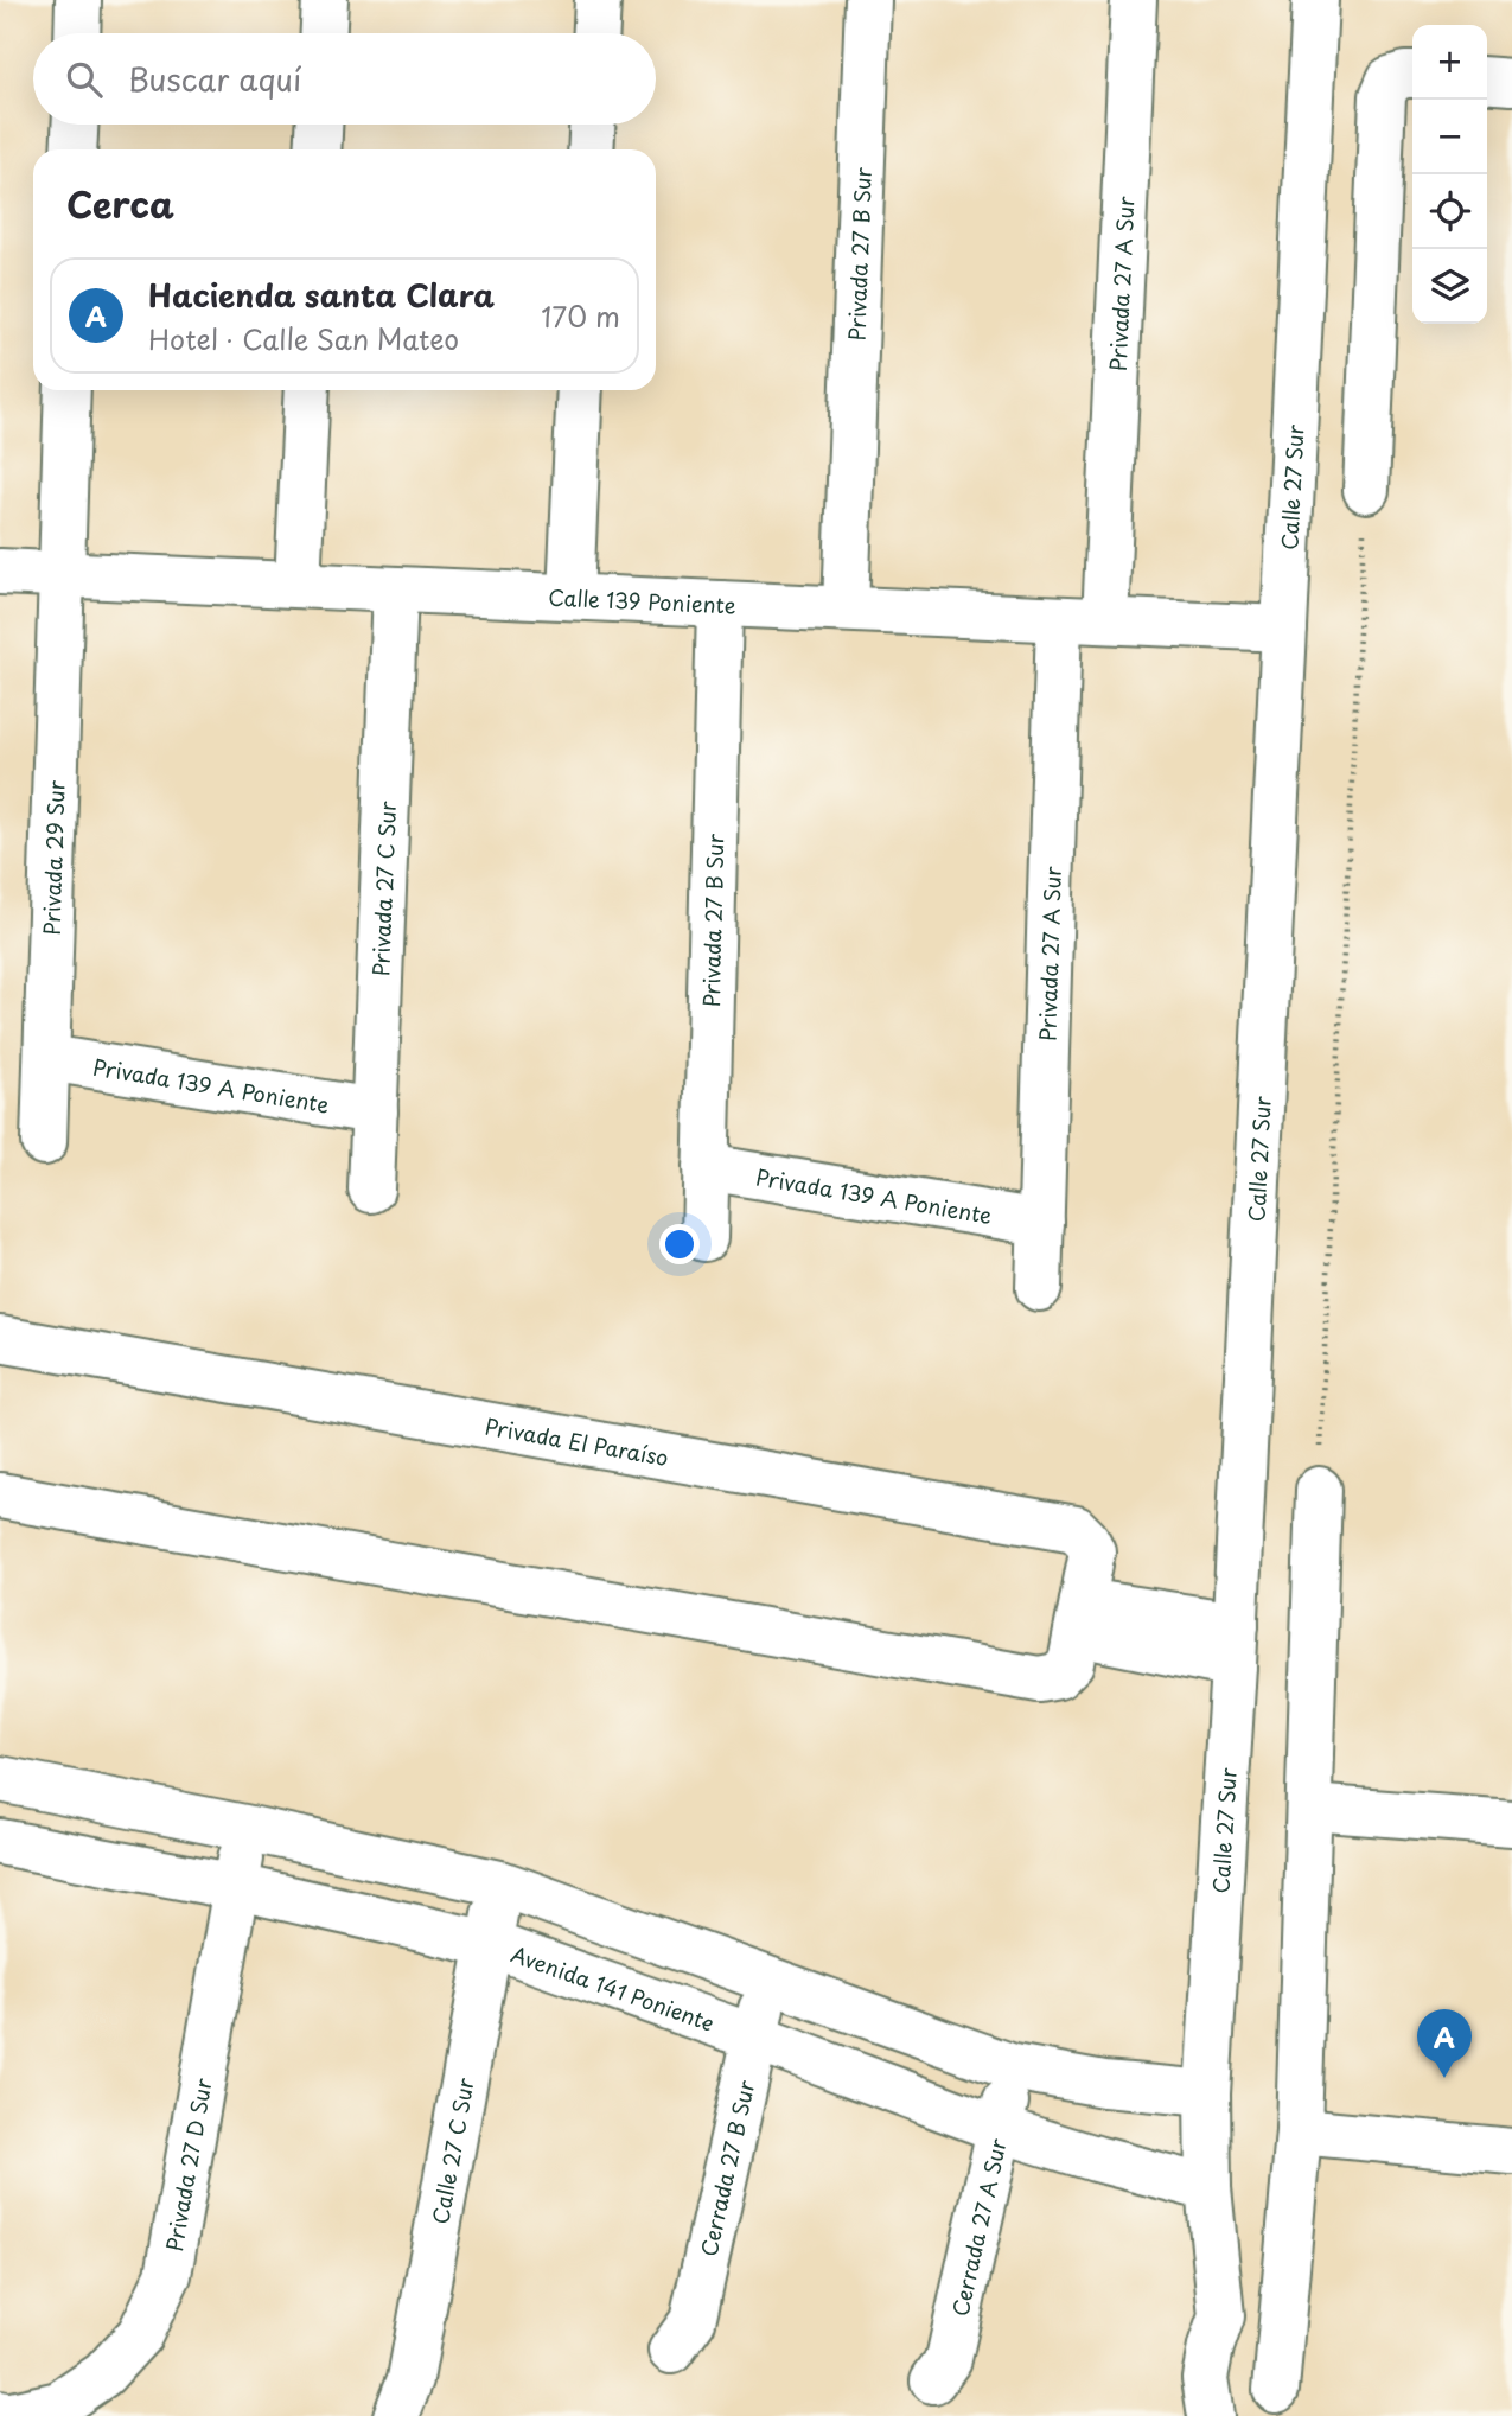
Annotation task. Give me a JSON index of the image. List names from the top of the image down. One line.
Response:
{"streets":{"street":["Privada 27 B Sur","Privada 27 A Sur","Calle 27 Sur","Calle 139 Poniente","Privada 29 Sur","Privada 27 C Sur","Privada 139 A Poniente","Privada El Paraíso","Avenida 141 Poniente","Calle 27 C Sur","Privada 27 D Sur","Cerrada 27 B Sur","Cerrada 27 A Sur"]},"crossings":[["Privada 27 B Sur","Calle 139 Poniente"],["Privada 27 B Sur","Privada 139 A Poniente"],["Privada 27 A Sur","Calle 139 Poniente"],["Privada 27 A Sur","Privada 139 A Poniente"],["Calle 27 Sur","Calle 139 Poniente"],["Calle 27 Sur","Avenida 141 Poniente"],["Calle 139 Poniente","Privada 29 Sur"],["Calle 139 Poniente","Privada 27 C Sur"],["Privada 29 Sur","Privada 139 A Poniente"],["Privada 27 C Sur","Privada 139 A Poniente"],["Avenida 141 Poniente","Calle 27 C Sur"],["Avenida 141 Poniente","Privada 27 D Sur"],["Avenida 141 Poniente","Cerrada 27 B Sur"],["Avenida 141 Poniente","Cerrada 27 A Sur"]],"page":{"map_buttons":["+","−"],"search":"Buscar aquí","heading":"Cerca","list":[{"mark":"A","name":"Hacienda santa Clara","note":"Hotel · Calle San Mateo","value":"170 m"}],"pins":"A"}}
